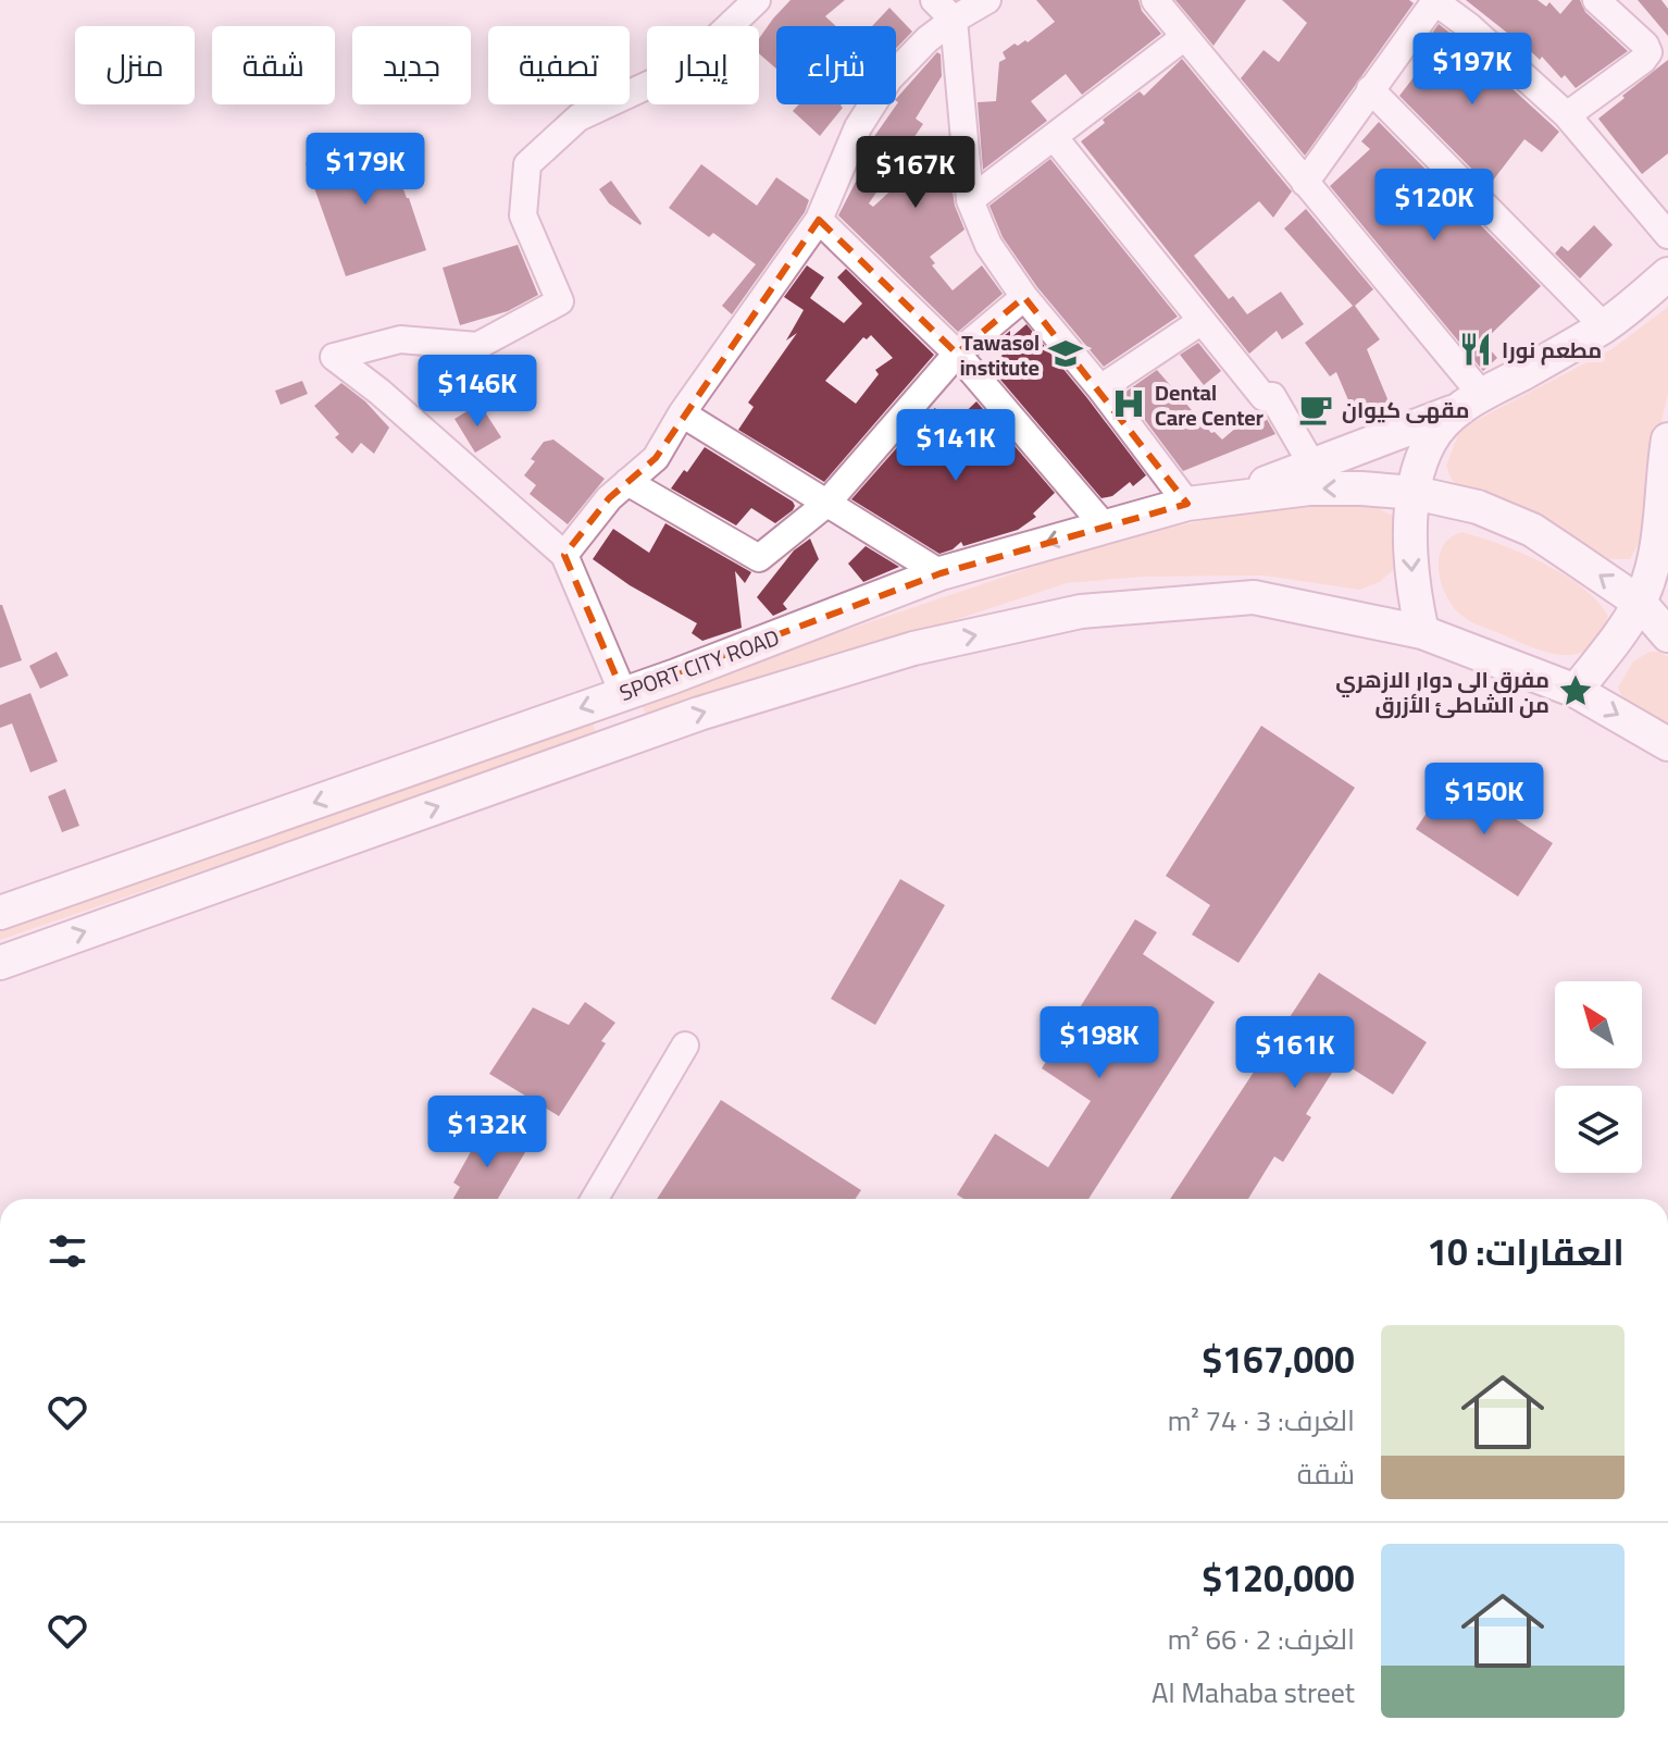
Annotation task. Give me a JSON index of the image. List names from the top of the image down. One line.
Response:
{"streets":{"main road":["SPORT CITY ROAD"]},"places":{"restaurant":["مطعم نورا"],"school or university":["Tawasol institute"],"hospital":["Dental Care Center"],"cafe":["مقهى كيوان"],"place":["مفرق الى دوار الازهري من الشاطئ الأزرق"]},"north":"top left","page":{"chip":["شراء","إيجار","تصفية","جديد","شقة","منزل"],"price":["$197K","$179K","$167K","$120K","$146K","$141K","$150K","$198K","$161K","$132K"],"heading":"العقارات: 10","list":[{"name":"$167,000","note":"الغرف: 3 · 74 m² · شقة"},{"name":"$120,000","note":"الغرف: 2 · 66 m² · Al Mahaba street"}]}}
